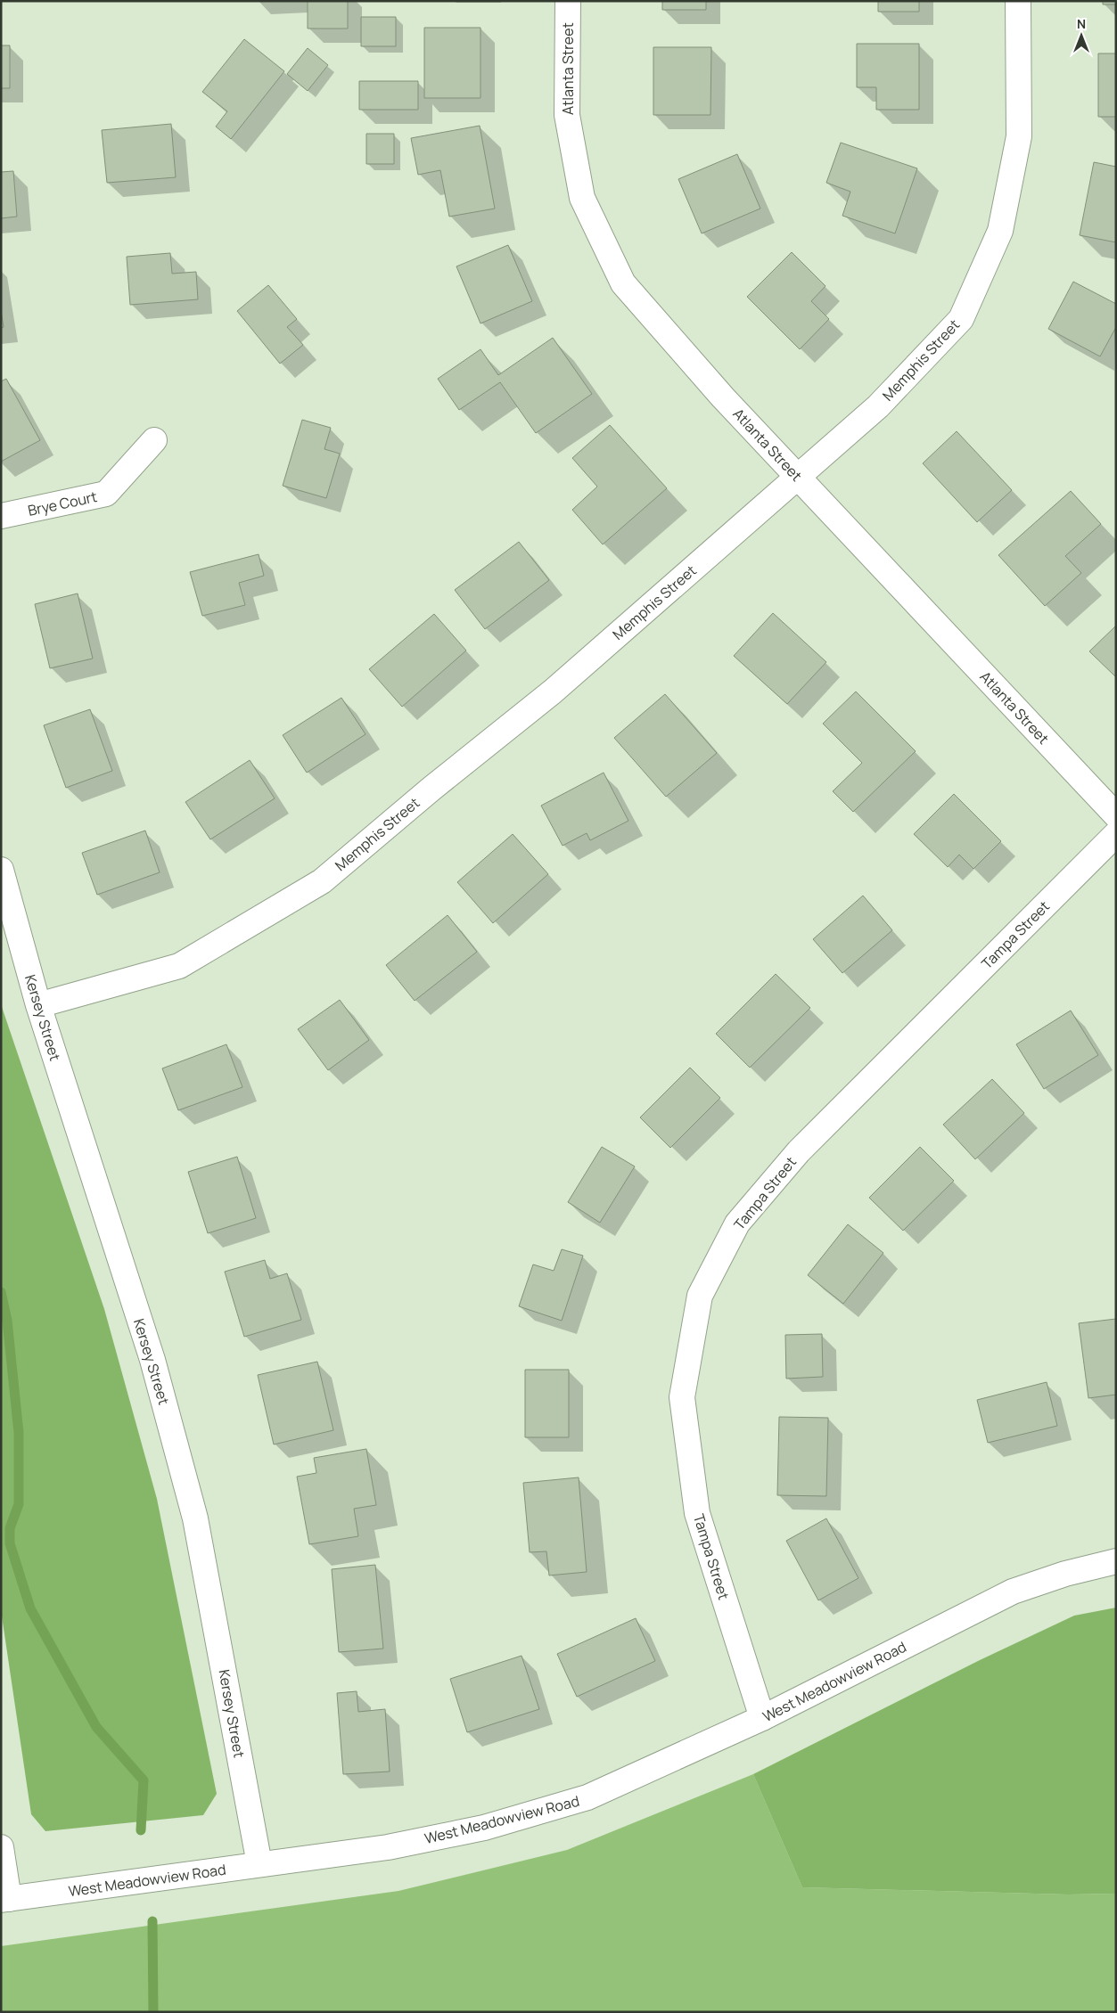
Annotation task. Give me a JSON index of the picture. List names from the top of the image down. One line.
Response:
{"streets":{"street":["Atlanta Street","Memphis Street","Brye Court","Tampa Street","Kersey Street","West Meadowview Road"]},"crossings":[["Atlanta Street","Memphis Street"],["Memphis Street","Kersey Street"],["Tampa Street","West Meadowview Road"],["Kersey Street","West Meadowview Road"]],"north":"top"}
